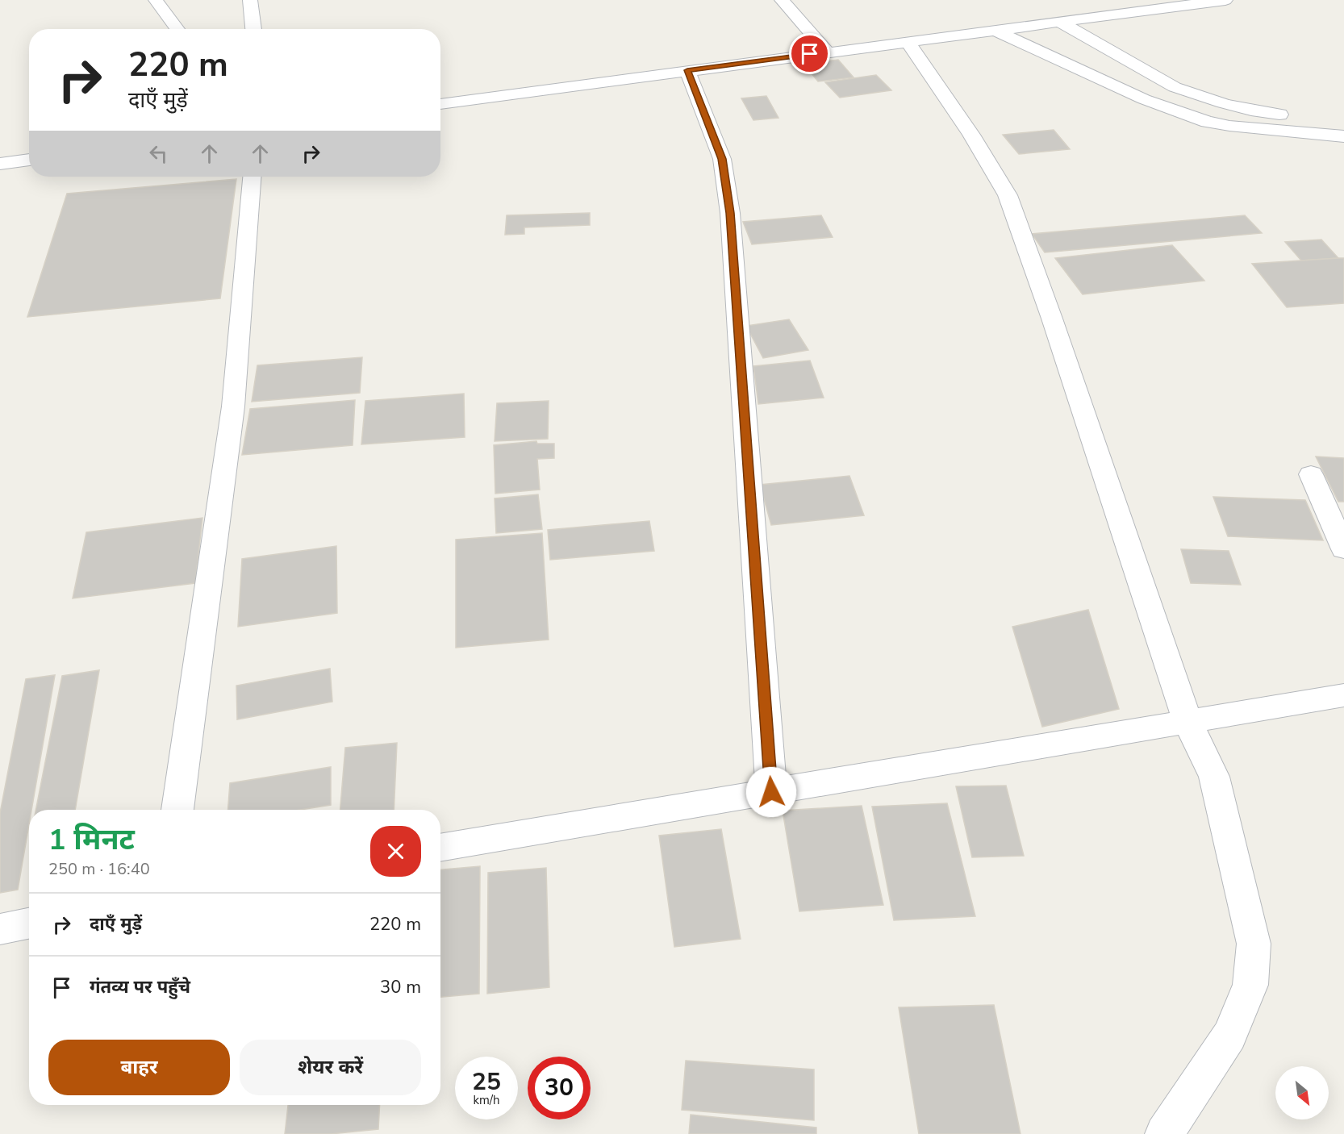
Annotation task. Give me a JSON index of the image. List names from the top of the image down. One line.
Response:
{"north":"bottom right","page":{"turn":["220 m","दाएँ मुड़ें"],"heading":["1 मिनट","250 m · 16:40"],"list":[{"name":"दाएँ मुड़ें","value":"220 m"},{"name":"गंतव्य पर पहुँचे","value":"30 m"}],"buttons":["बाहर","शेयर करें"],"speed":"25 km/h","limit":"30"}}
